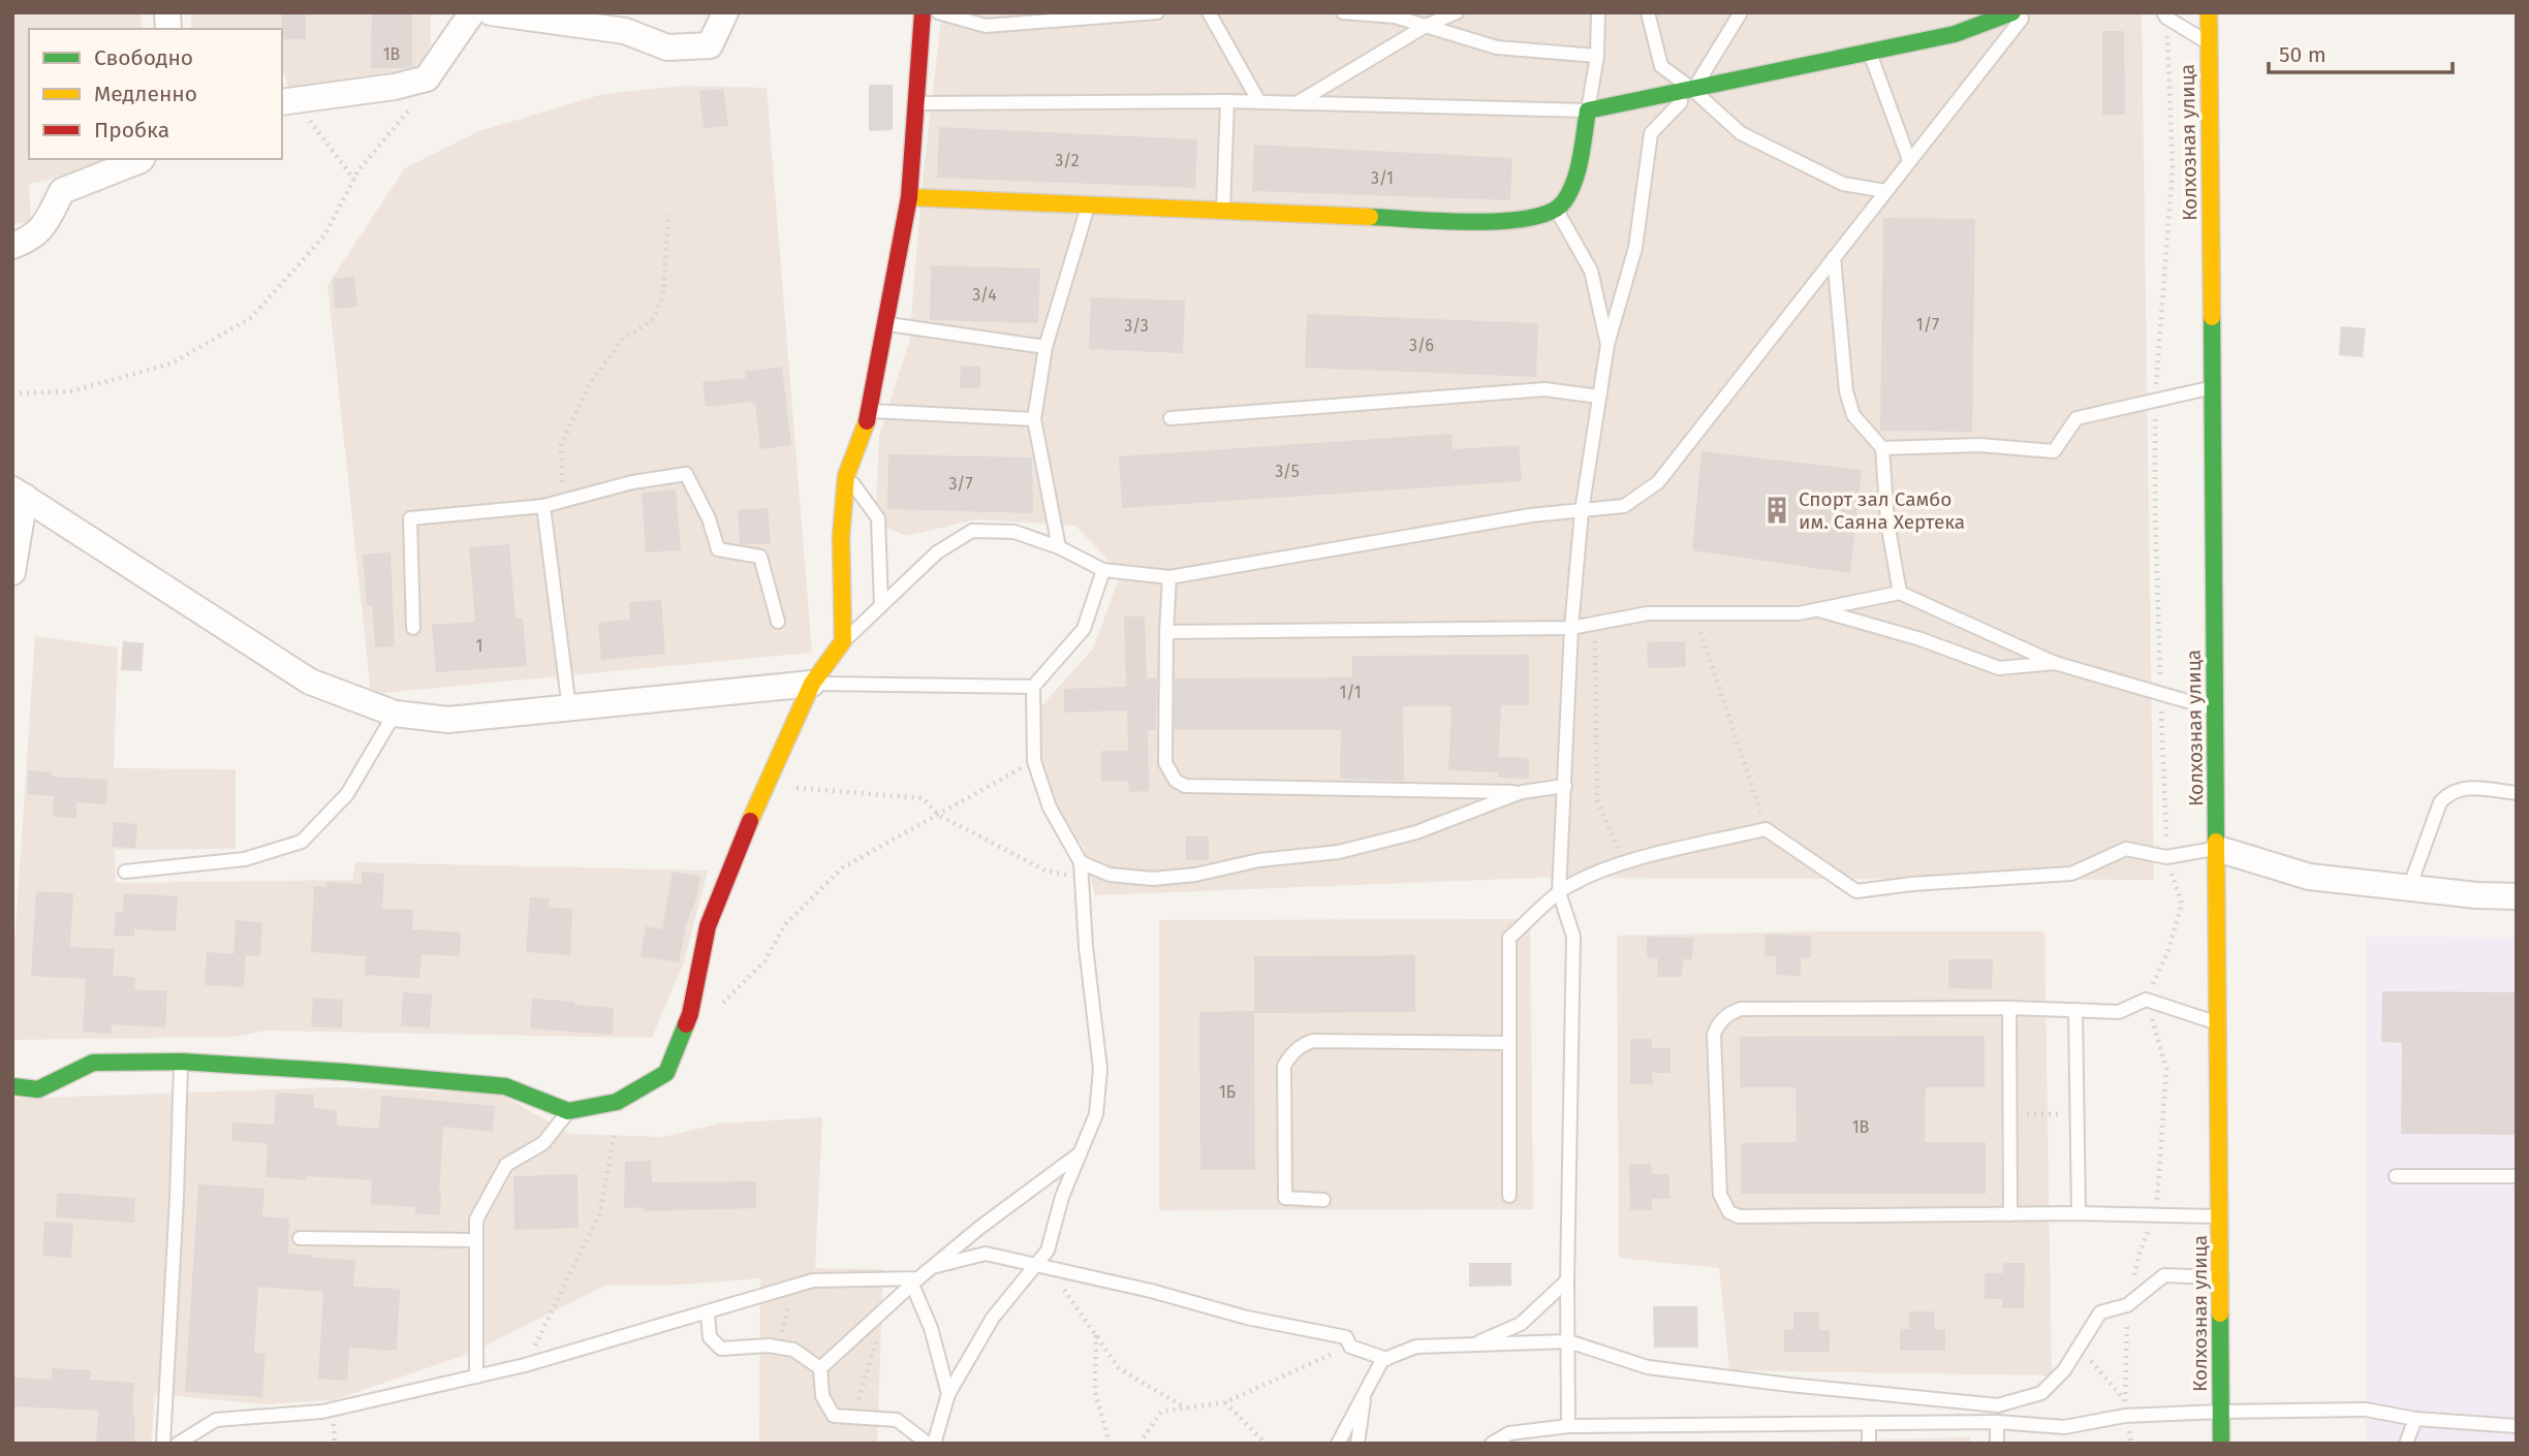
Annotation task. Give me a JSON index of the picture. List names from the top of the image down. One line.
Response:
{"streets":{"street":["Колхозная улица"]},"places":{"building":["Спорт зал Самбо им. Саяна Хертека"]},"house_numbers":["1В","3/2","3/1","3/4","1/7","3/3","3/6","3/5","3/7","1","1/1","1Б","1В"],"legend":["Свободно","Медленно","Пробка"],"scale_bar":"50 m"}
